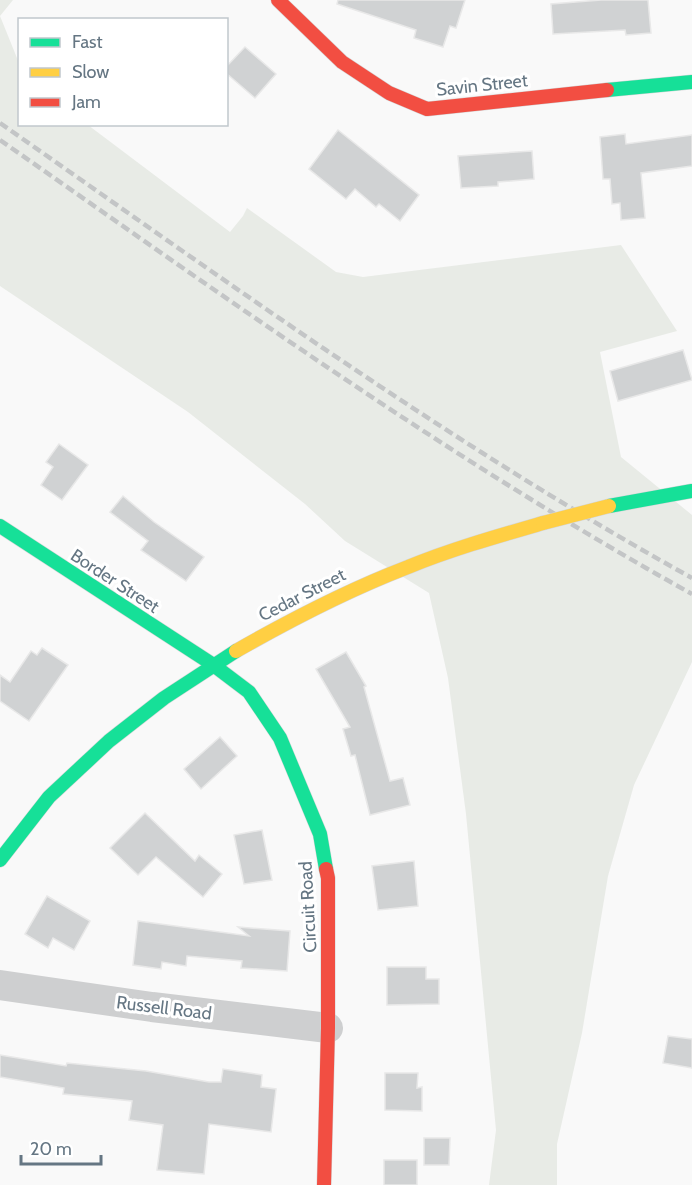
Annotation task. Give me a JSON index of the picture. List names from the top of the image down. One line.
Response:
{"streets":{"street":["Savin Street","Border Street","Cedar Street","Circuit Road","Russell Road"]},"crossings":[["Border Street","Cedar Street"],["Border Street","Circuit Road"],["Cedar Street","Circuit Road"],["Circuit Road","Russell Road"]],"legend":["Fast","Slow","Jam"],"scale_bar":"20 m"}
